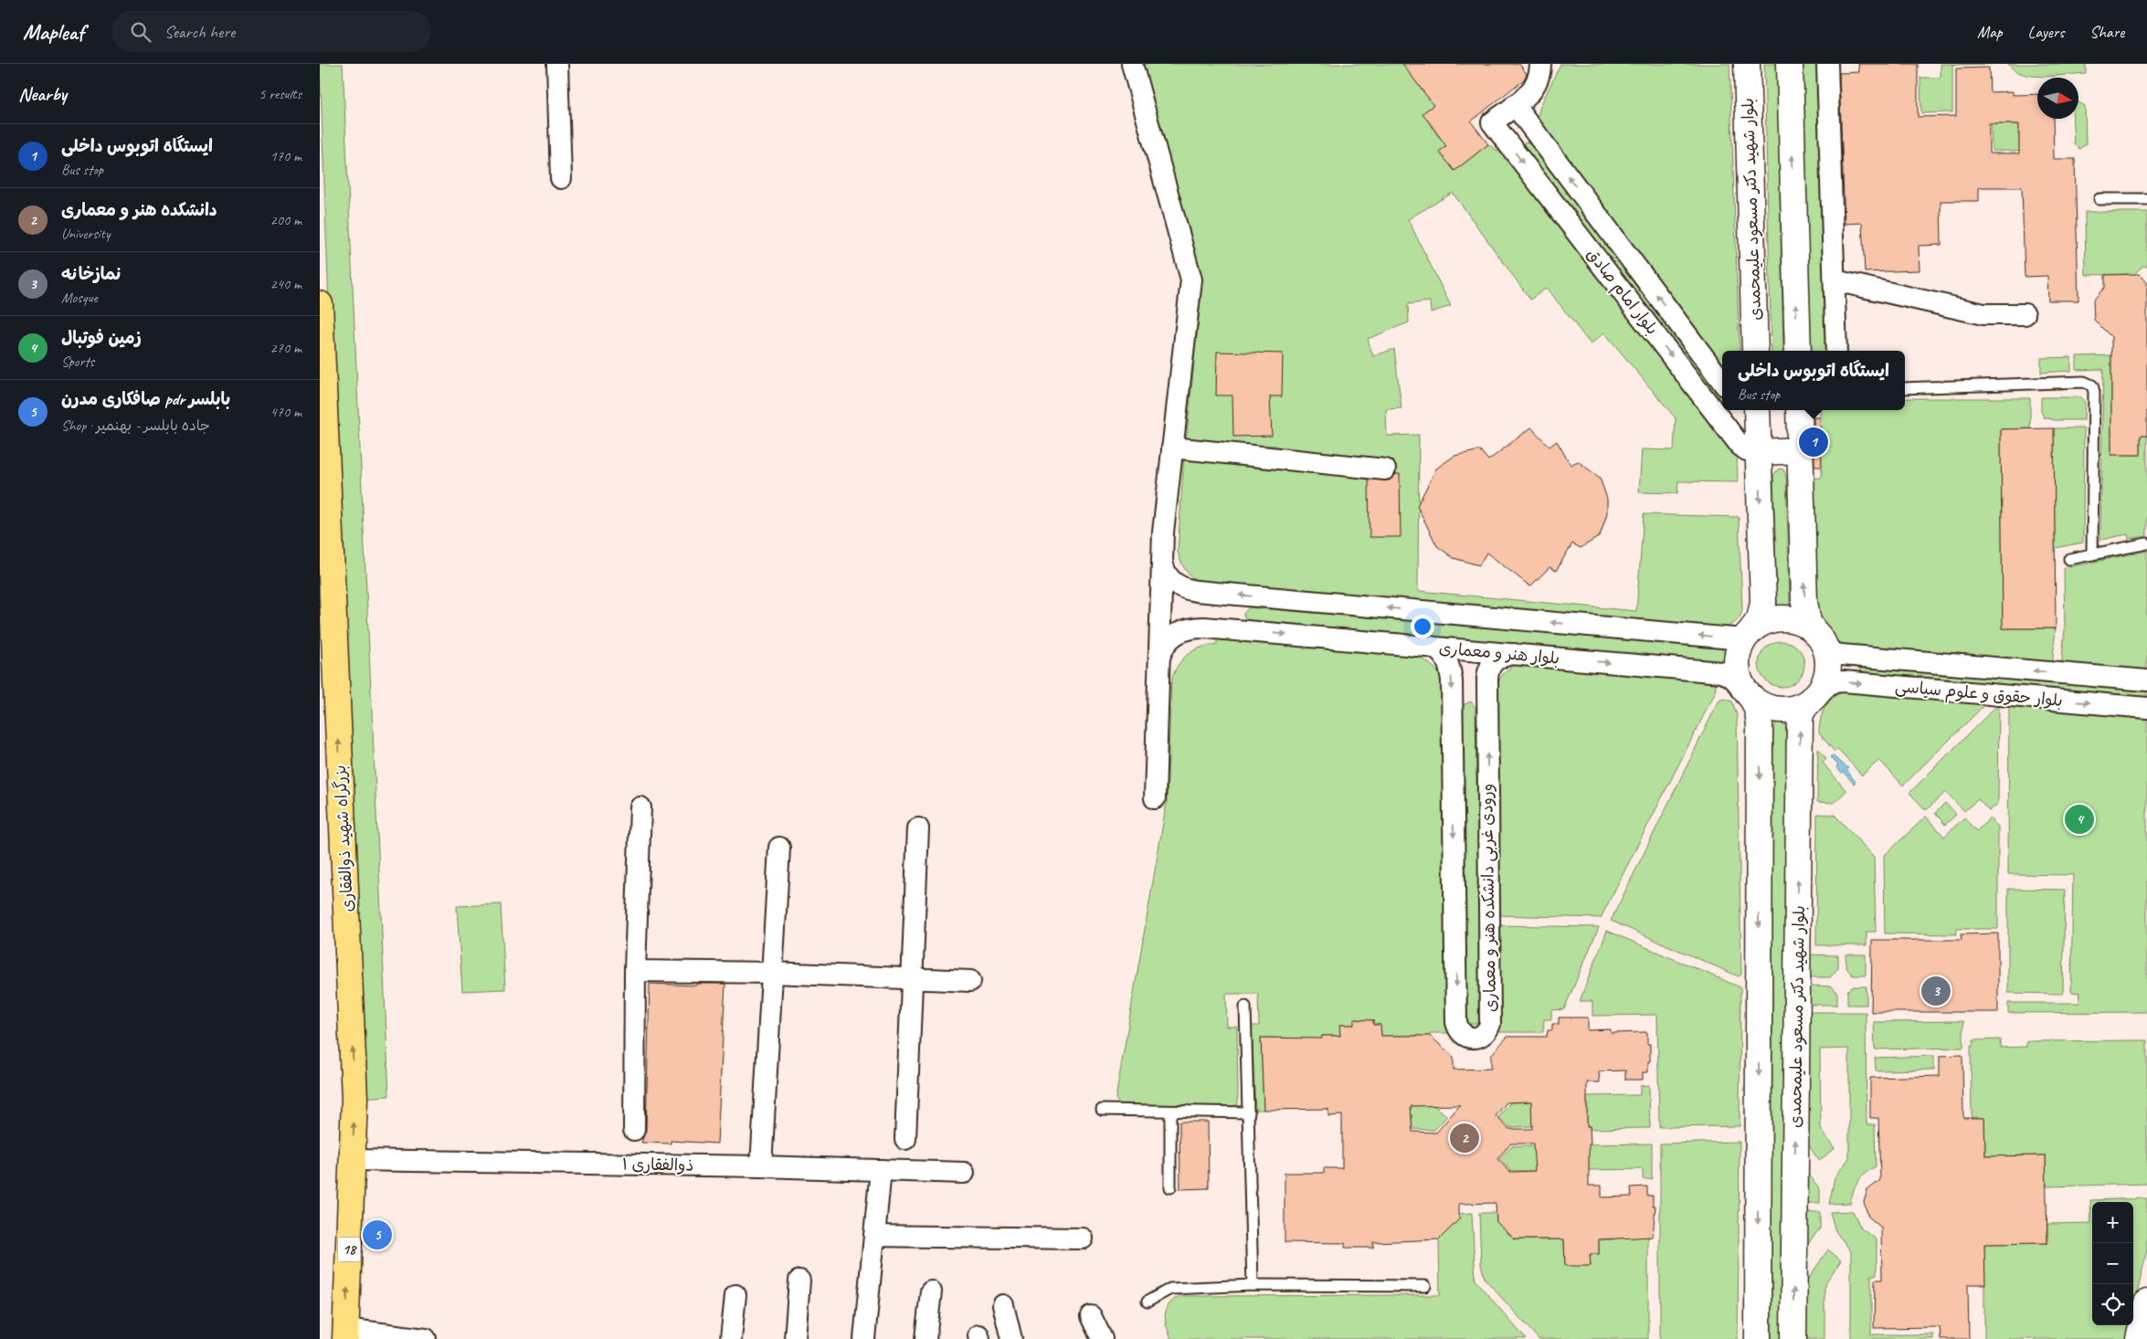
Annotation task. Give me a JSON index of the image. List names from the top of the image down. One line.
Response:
{"streets":{"highway":["بزرگراه شهید ذوالفقاری","18"],"main road":["بلوار شهید دکتر مسعود علیمحمدی"],"street":["بلوار امام صادق","بلوار هنر و معماری","بلوار حقوق و علوم سیاسی","ورودی غربی دانشکده هنر و معماری","ذوالفقاری ۱"]},"crossings":[["بلوار شهید دکتر مسعود علیمحمدی","بلوار هنر و معماری"],["بلوار شهید دکتر مسعود علیمحمدی","بلوار حقوق و علوم سیاسی"],["بلوار هنر و معماری","بلوار حقوق و علوم سیاسی"],["بلوار هنر و معماری","ورودی غربی دانشکده هنر و معماری"],["بزرگراه شهید ذوالفقاری","ذوالفقاری ۱"],["بزرگراه شهید ذوالفقاری","18"],["ذوالفقاری ۱","18"]],"one_way":["بزرگراه شهید ذوالفقاری"],"north":"right","page":{"header":"Mapleaf","search":"Search here","nav":["Map","Layers","Share"],"heading":["Nearby","5 results"],"list":[{"mark":"1","name":"ایستگاه اتوبوس داخلی","note":"Bus stop","value":"170 m"},{"mark":"2","name":"دانشکده هنر و معماری","note":"University","value":"200 m"},{"mark":"3","name":"نمازخانه","note":"Mosque","value":"240 m"},{"mark":"4","name":"زمین فوتبال","note":"Sports","value":"270 m"},{"mark":"5","name":"صافکاری مدرن pdr بابلسر","note":"Shop · جاده بابلسر - بهنمیر","value":"470 m"}],"popup":["ایستگاه اتوبوس داخلی","Bus stop"],"pins":["1","4","3","2","5"],"map_buttons":["+","−"]}}
